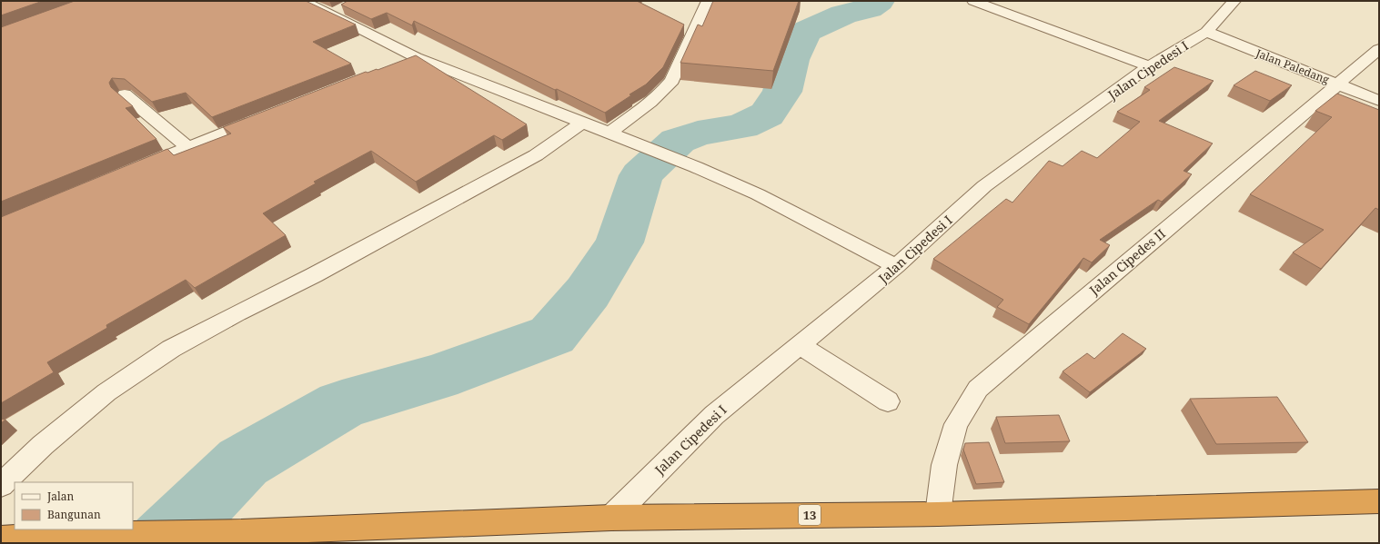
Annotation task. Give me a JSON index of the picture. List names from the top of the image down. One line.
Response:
{"streets":{"highway":["13"],"street":["Jalan Paledang","Jalan Cipedesi I","Jalan Cipedes II"]},"crossings":[["Jalan Paledang","Jalan Cipedesi I"],["Jalan Paledang","Jalan Cipedes II"],["Jalan Cipedesi I","13"],["Jalan Cipedes II","13"]],"legend":["Jalan","Bangunan"]}
